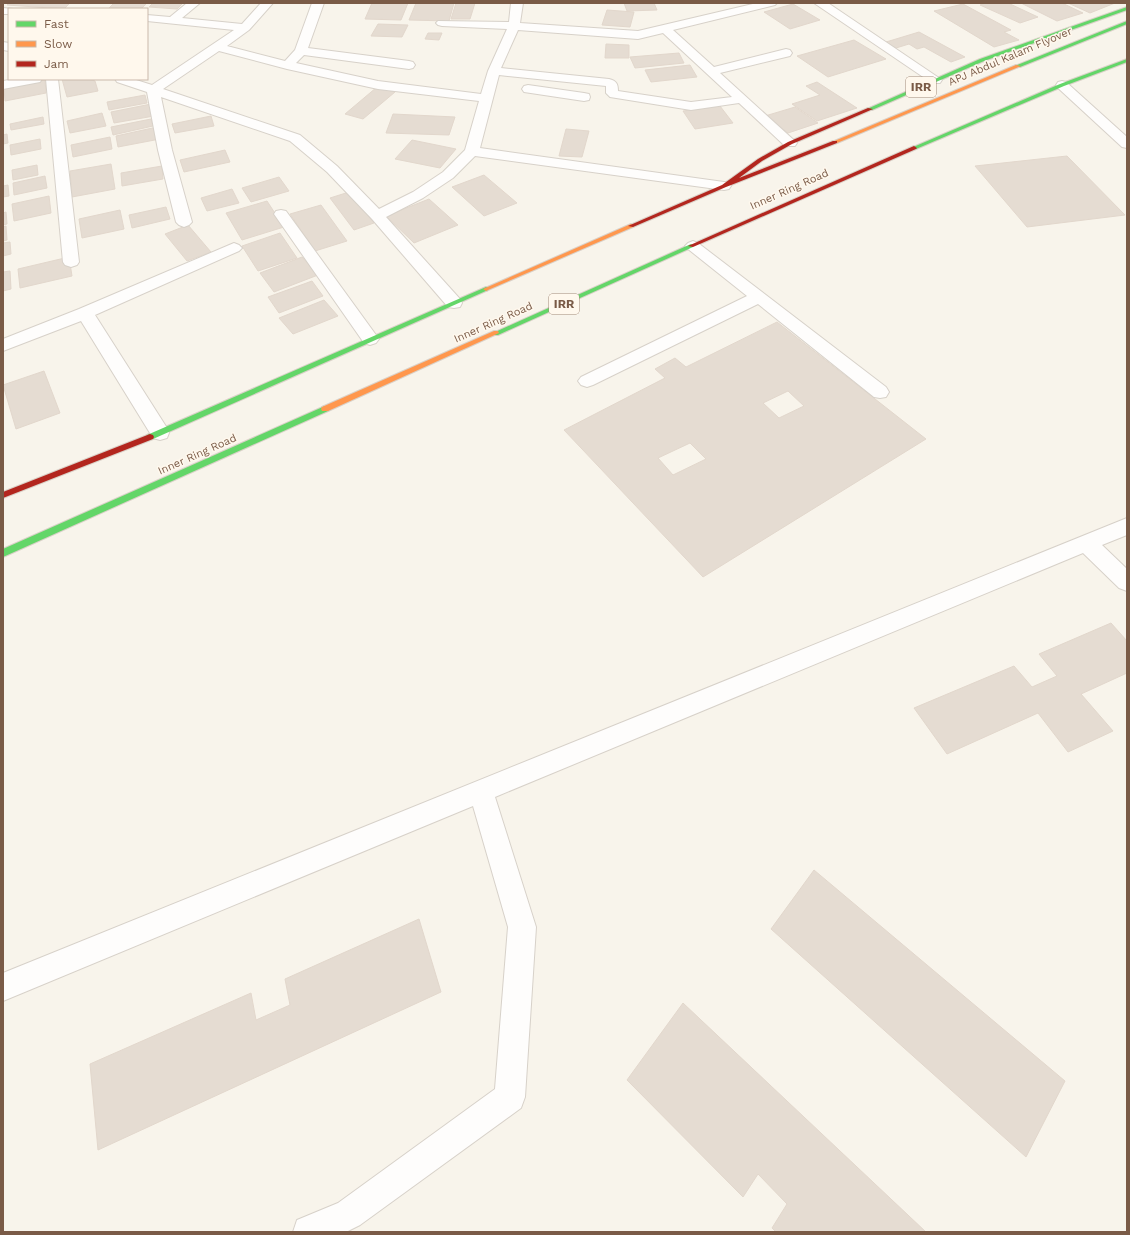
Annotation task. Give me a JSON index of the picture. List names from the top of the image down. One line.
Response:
{"streets":{"main road":["APJ Abdul Kalam Flyover","IRR","Inner Ring Road"]},"crossings":[["APJ Abdul Kalam Flyover","IRR"]],"legend":["Fast","Slow","Jam"]}
